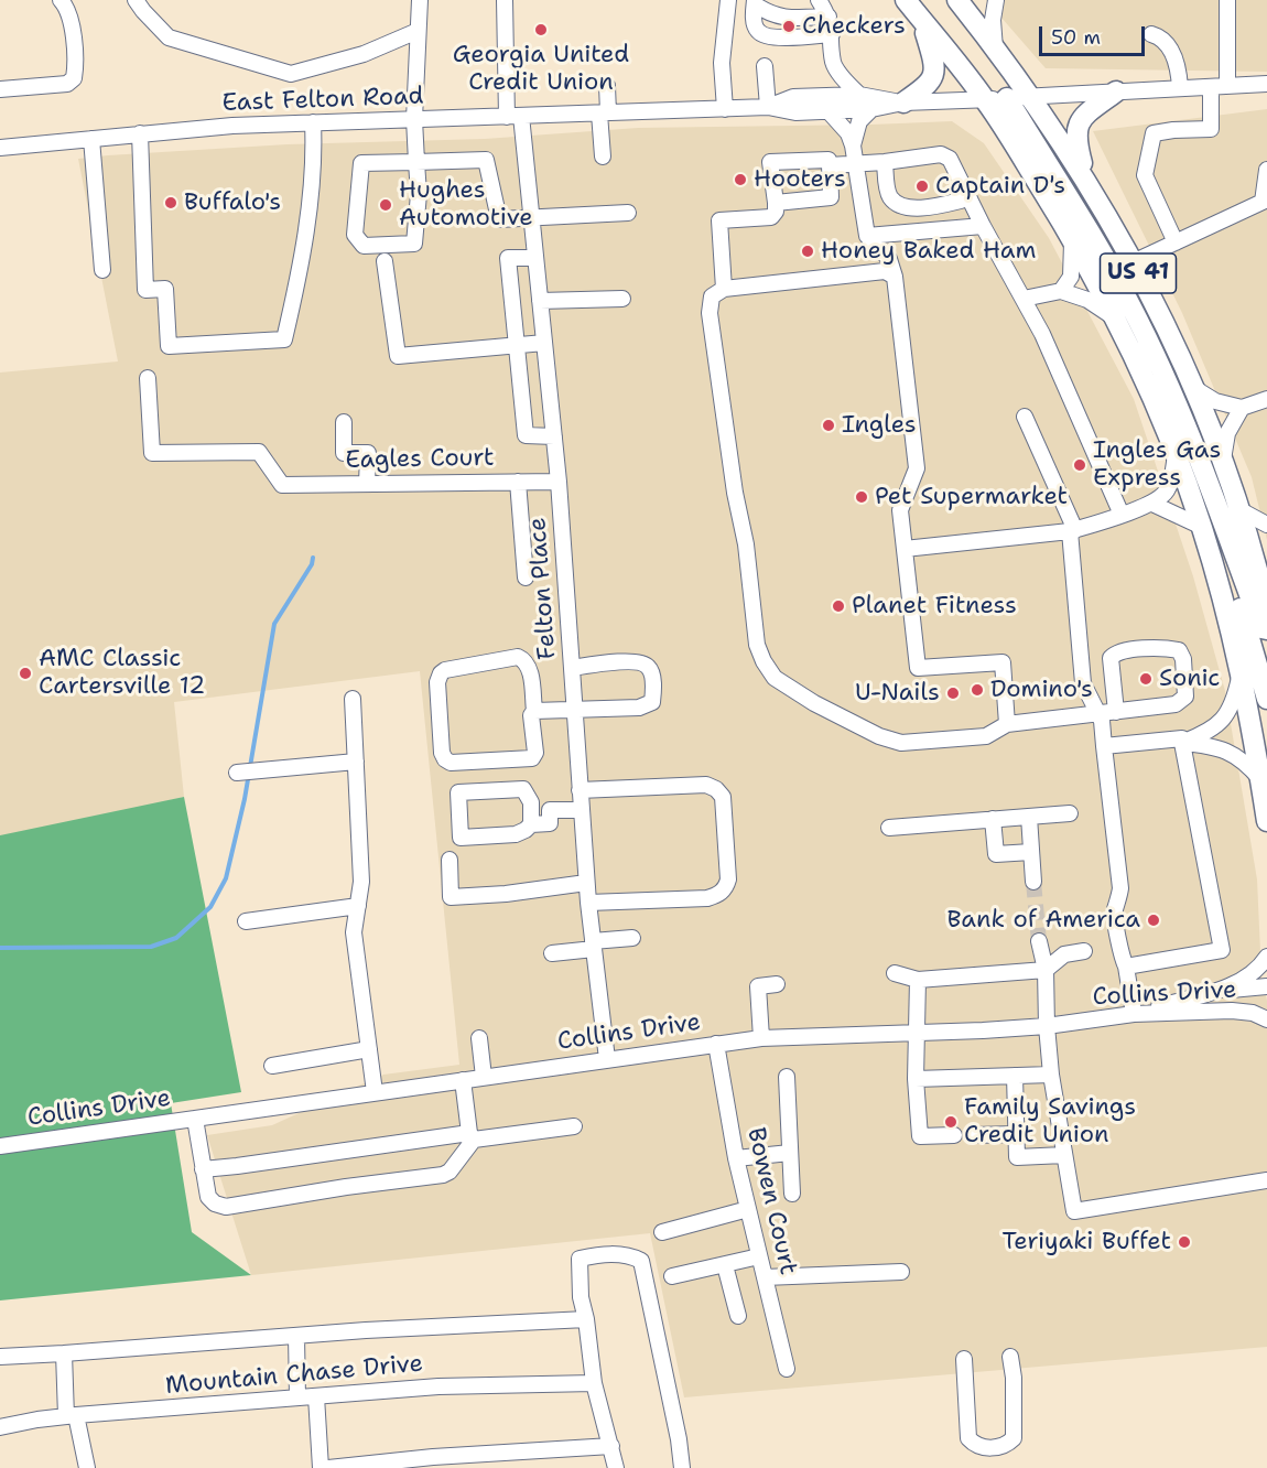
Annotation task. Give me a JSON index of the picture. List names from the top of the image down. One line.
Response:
{"streets":{"main road":["US 41"],"street":["East Felton Road","Eagles Court","Felton Place","Collins Drive","Bowen Court","Mountain Chase Drive"]},"crossings":[["East Felton Road","US 41"],["East Felton Road","Felton Place"],["Eagles Court","Felton Place"],["Felton Place","Collins Drive"],["Collins Drive","Bowen Court"]],"places":["Checkers","Georgia United Credit Union","Hooters","Captain D's","Buffalo's","Hughes Automotive","Honey Baked Ham","Ingles","Ingles Gas Express","Pet Supermarket","Planet Fitness","AMC Classic Cartersville 12","Sonic","Domino's","U-Nails","Bank of America","Family Savings Credit Union","Teriyaki Buffet"],"scale_bar":"50 m"}
